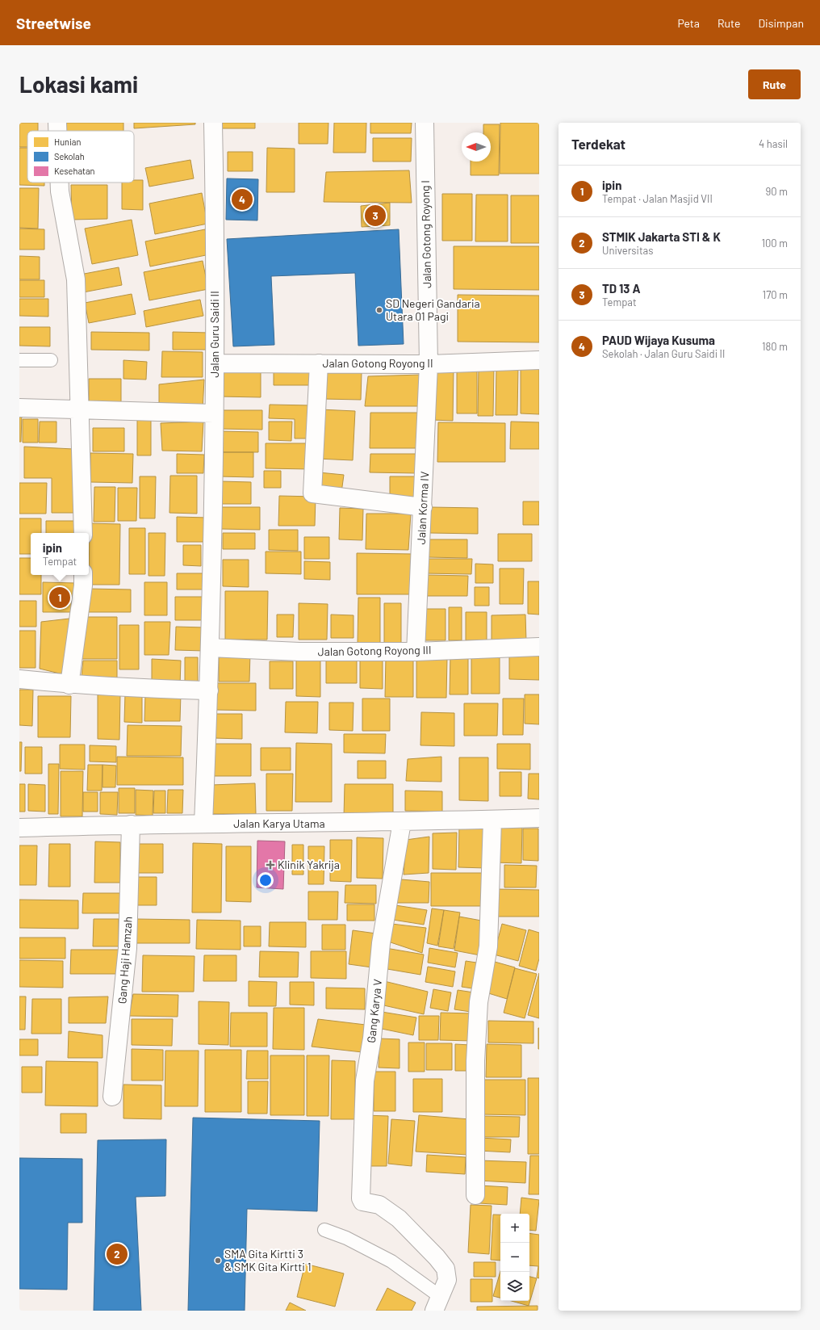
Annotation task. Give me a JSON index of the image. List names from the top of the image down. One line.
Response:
{"streets":{"street":["Jalan Gotong Royong I","Jalan Guru Saidi II","Jalan Gotong Royong II","Jalan Korma IV","Jalan Gotong Royong III","Jalan Karya Utama","Gang Haji Hamzah","Gang Karya V"]},"crossings":[["Jalan Gotong Royong I","Jalan Gotong Royong II"],["Jalan Gotong Royong I","Jalan Korma IV"],["Jalan Guru Saidi II","Jalan Gotong Royong II"],["Jalan Guru Saidi II","Jalan Gotong Royong III"],["Jalan Guru Saidi II","Jalan Karya Utama"],["Jalan Gotong Royong II","Jalan Korma IV"],["Jalan Korma IV","Jalan Gotong Royong III"],["Jalan Karya Utama","Gang Haji Hamzah"],["Jalan Karya Utama","Gang Karya V"]],"places":{"other":["SD Negeri Gandaria Utara 01 Pagi","SMA Gita Kirtti 3 & SMK Gita Kirtti 1"],"health":["Klinik Yakrija"]},"legend":["Hunian","Sekolah","Kesehatan"],"north":"left","page":{"header":"Streetwise","nav":["Peta","Rute","Disimpan"],"buttons":"Rute","title":"Lokasi kami","heading":["Terdekat","4 hasil"],"list":[{"mark":"1","name":"ipin","note":"Tempat · Jalan Masjid VII","value":"90 m"},{"mark":"2","name":"STMIK Jakarta STI & K","note":"Universitas","value":"100 m"},{"mark":"3","name":"TD 13 A","note":"Tempat","value":"170 m"},{"mark":"4","name":"PAUD Wijaya Kusuma","note":"Sekolah · Jalan Guru Saidi II","value":"180 m"}],"pins":["4","3","1","2"],"popup":["ipin","Tempat"],"map_buttons":["+","−"]}}
